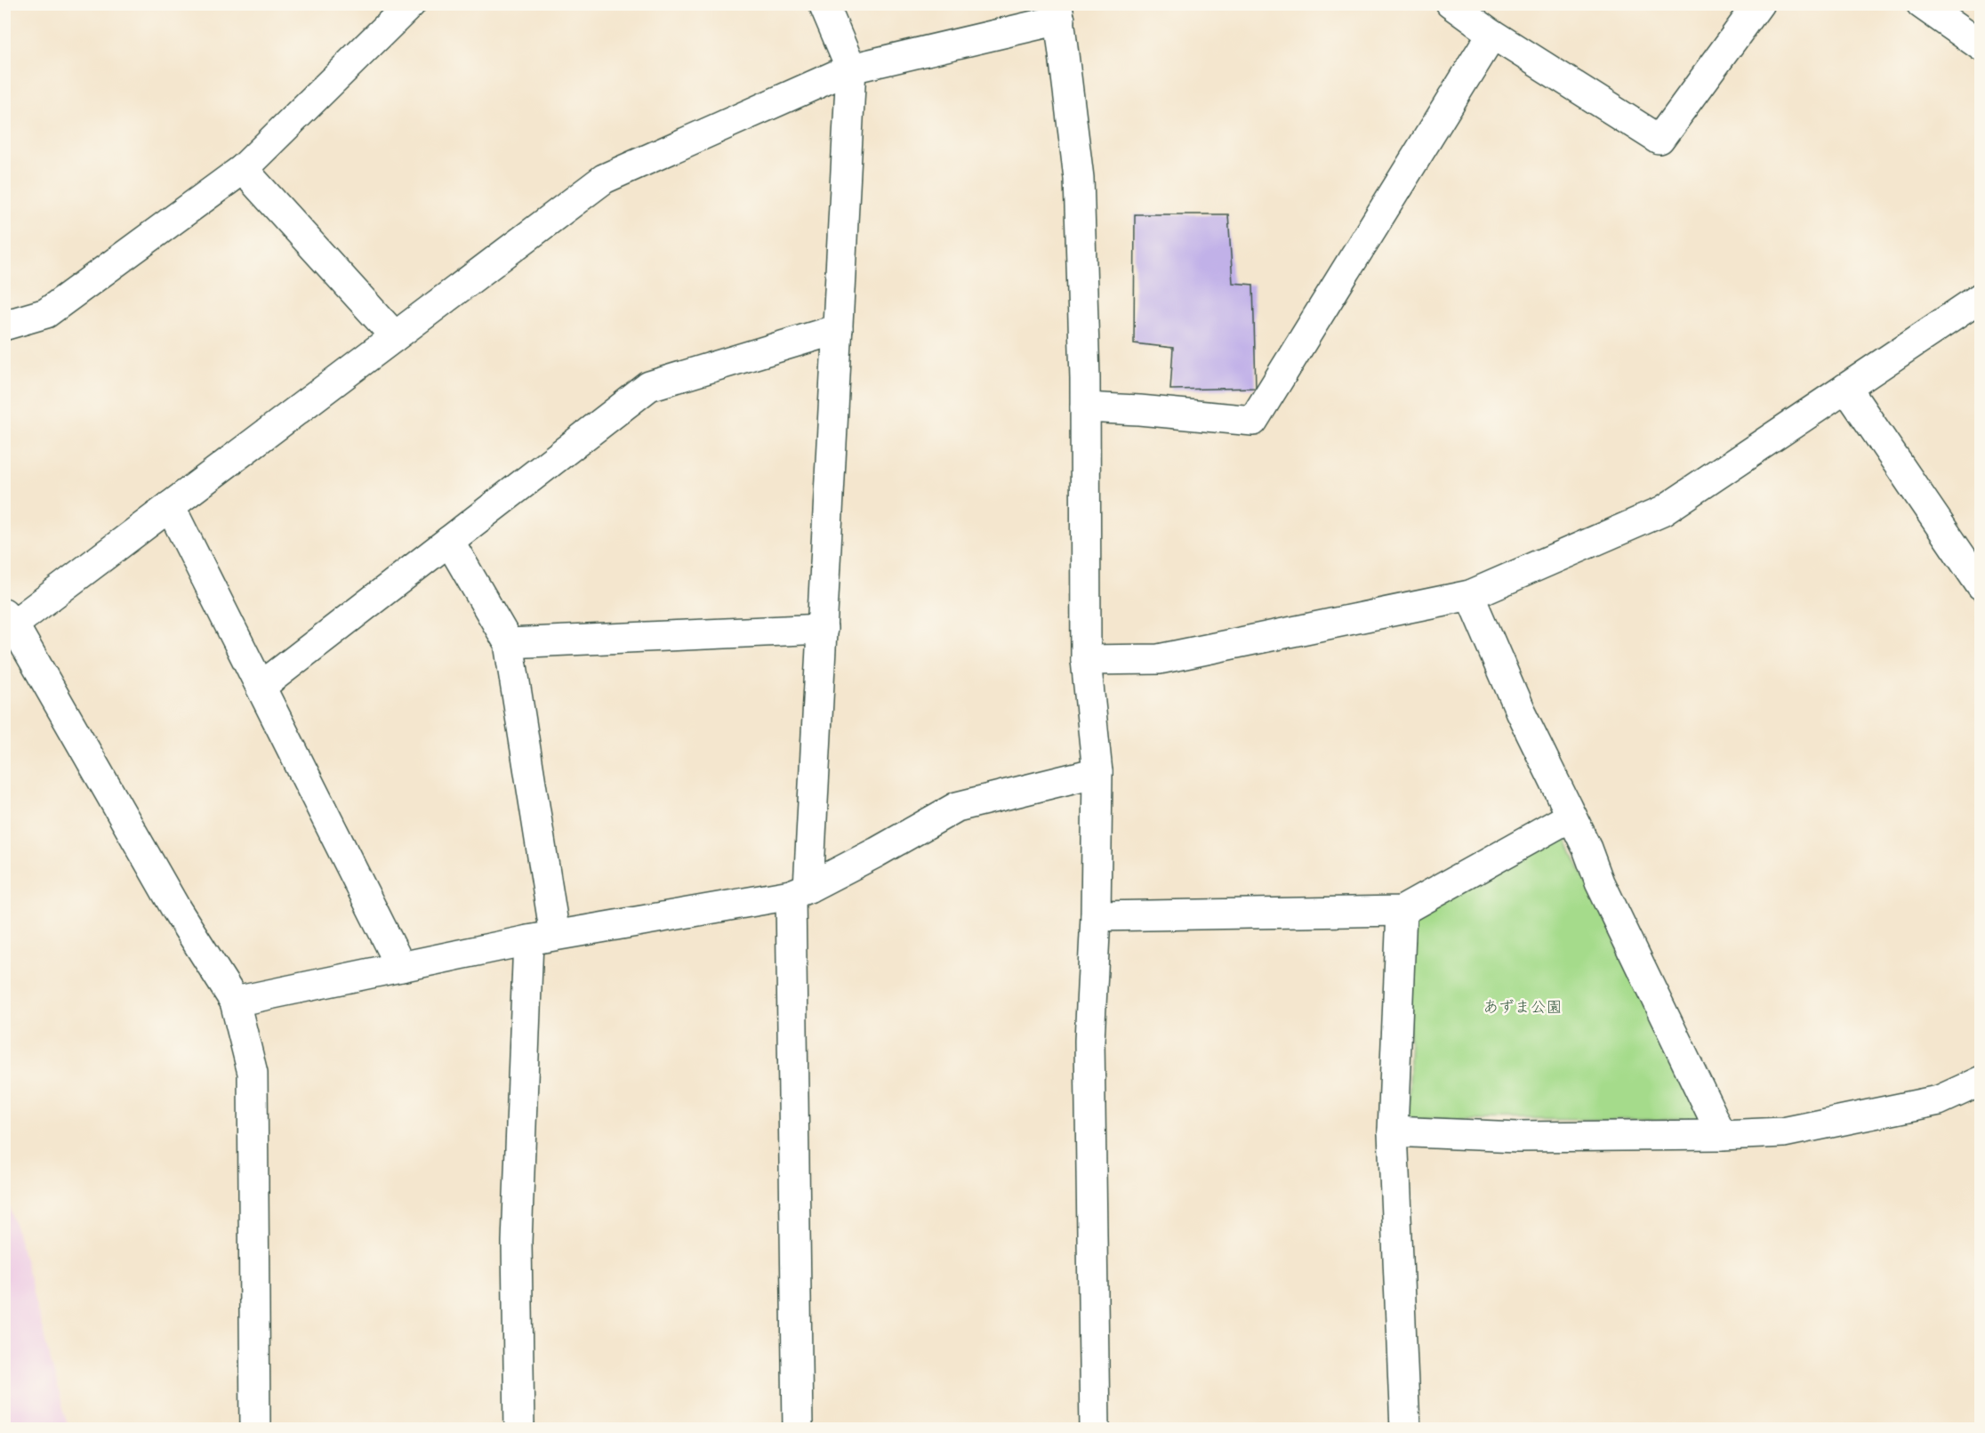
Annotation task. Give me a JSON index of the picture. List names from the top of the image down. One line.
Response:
{"parks":["あずま公園"]}
